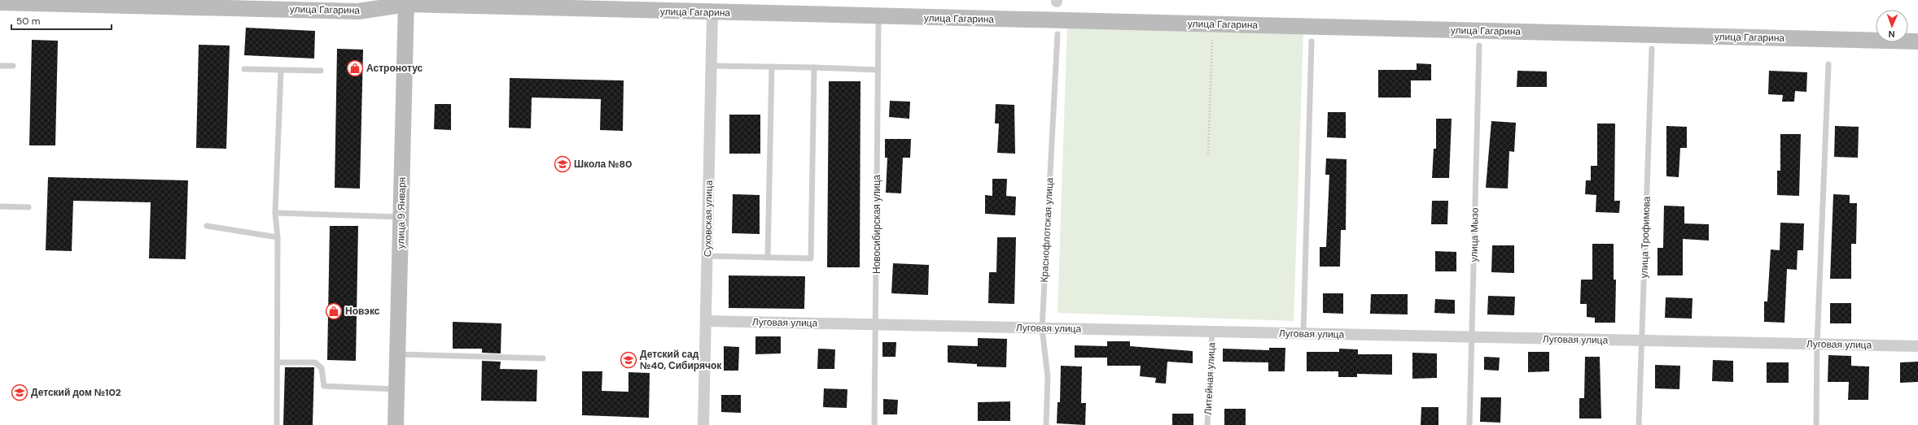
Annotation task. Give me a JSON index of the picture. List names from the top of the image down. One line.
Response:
{"streets":{"street":["улица Гагарина","улица 9 Января","Суховская улица","Луговая улица"],"lane":["Новосибирская улица","Краснофлотская улица","улица Мызо","улица Трофимова","Литейная улица"]},"crossings":[["улица Гагарина","улица 9 Января"],["улица Гагарина","Суховская улица"],["Суховская улица","Луговая улица"],["Новосибирская улица","Луговая улица"],["Краснофлотская улица","Луговая улица"],["улица Мызо","Луговая улица"],["улица Трофимова","Луговая улица"],["Луговая улица","Литейная улица"]],"places":{"shop":["Астронотус","Новэкс"],"school or university":["Школа №80","Детский сад №40, Сибирячок","Детский дом №102"]},"scale_bar":"50 m","north":"bottom"}
